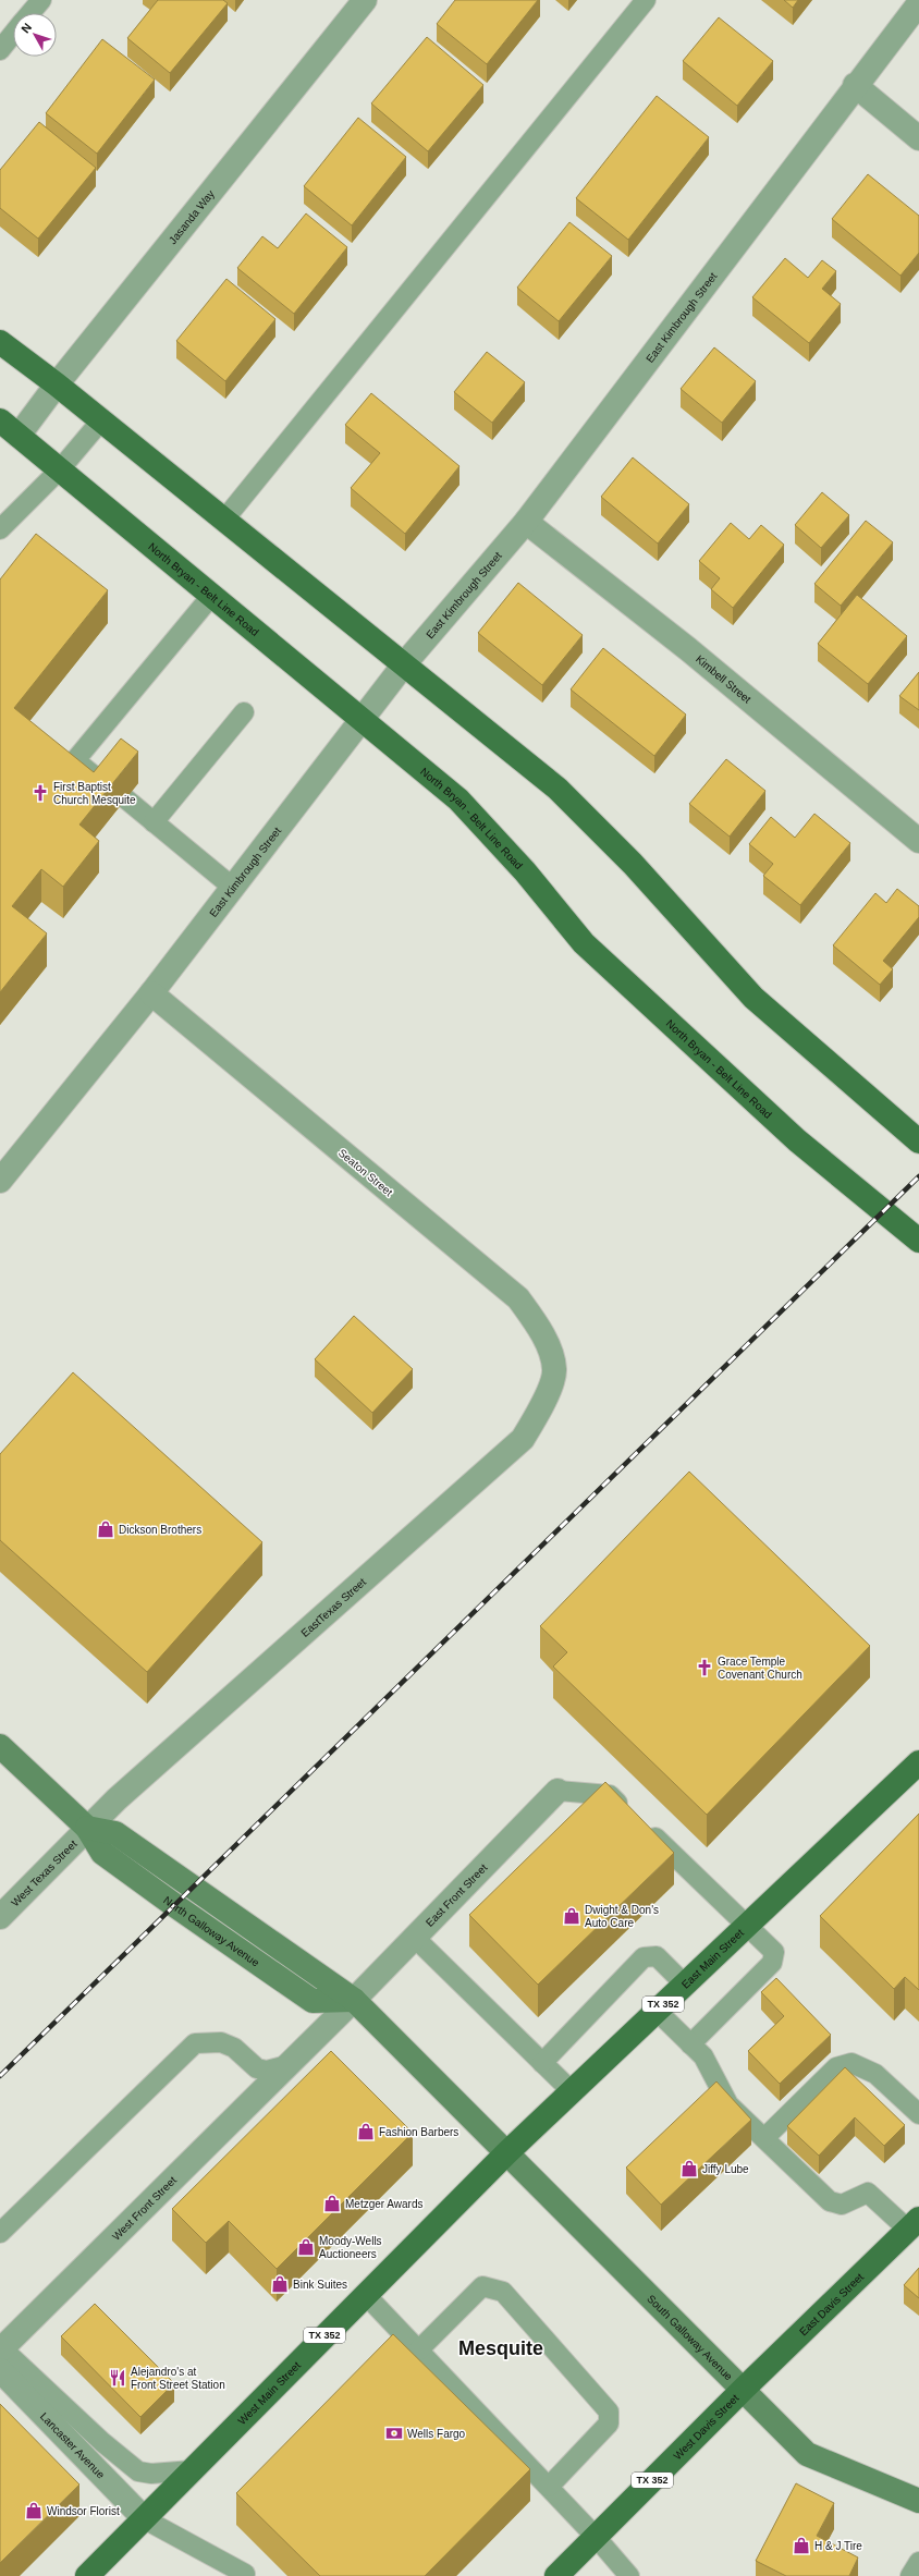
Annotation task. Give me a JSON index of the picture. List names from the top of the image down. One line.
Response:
{"streets":{"main road":["North Bryan - Belt Line Road","East Main Street","TX 352","East Davis Street","South Galloway Avenue","West Main Street","West Davis Street"],"street":["Jasanda Way","East Kimbrough Street","Kimbell Street","Seaton Street","EastTexas Street","West Texas Street","East Front Street","West Front Street","Lancaster Avenue"]},"crossings":[["Jasanda Way","North Bryan - Belt Line Road"],["East Kimbrough Street","North Bryan - Belt Line Road"],["East Kimbrough Street","Kimbell Street"],["East Kimbrough Street","Seaton Street"],["Seaton Street","EastTexas Street"],["EastTexas Street","West Texas Street"],["East Front Street","West Front Street"],["East Main Street","South Galloway Avenue"],["East Main Street","West Main Street"],["West Front Street","Lancaster Avenue"],["East Davis Street","South Galloway Avenue"],["East Davis Street","West Davis Street"],["South Galloway Avenue","West Main Street"],["South Galloway Avenue","West Davis Street"],["West Main Street","Lancaster Avenue"]],"districts":["Mesquite"],"places":{"church":["First Baptist Church Mesquite","Grace Temple Covenant Church"],"shop":["Dickson Brothers","Dwight & Don's Auto Care","Fashion Barbers","Jiffy Lube","Metzger Awards","Moody-Wells Auctioneers","Bink Suites","Windsor Florist","H & J Tire"],"restaurant":["Alejandro's at Front Street Station"],"bank":["Wells Fargo"]},"north":"top left"}
